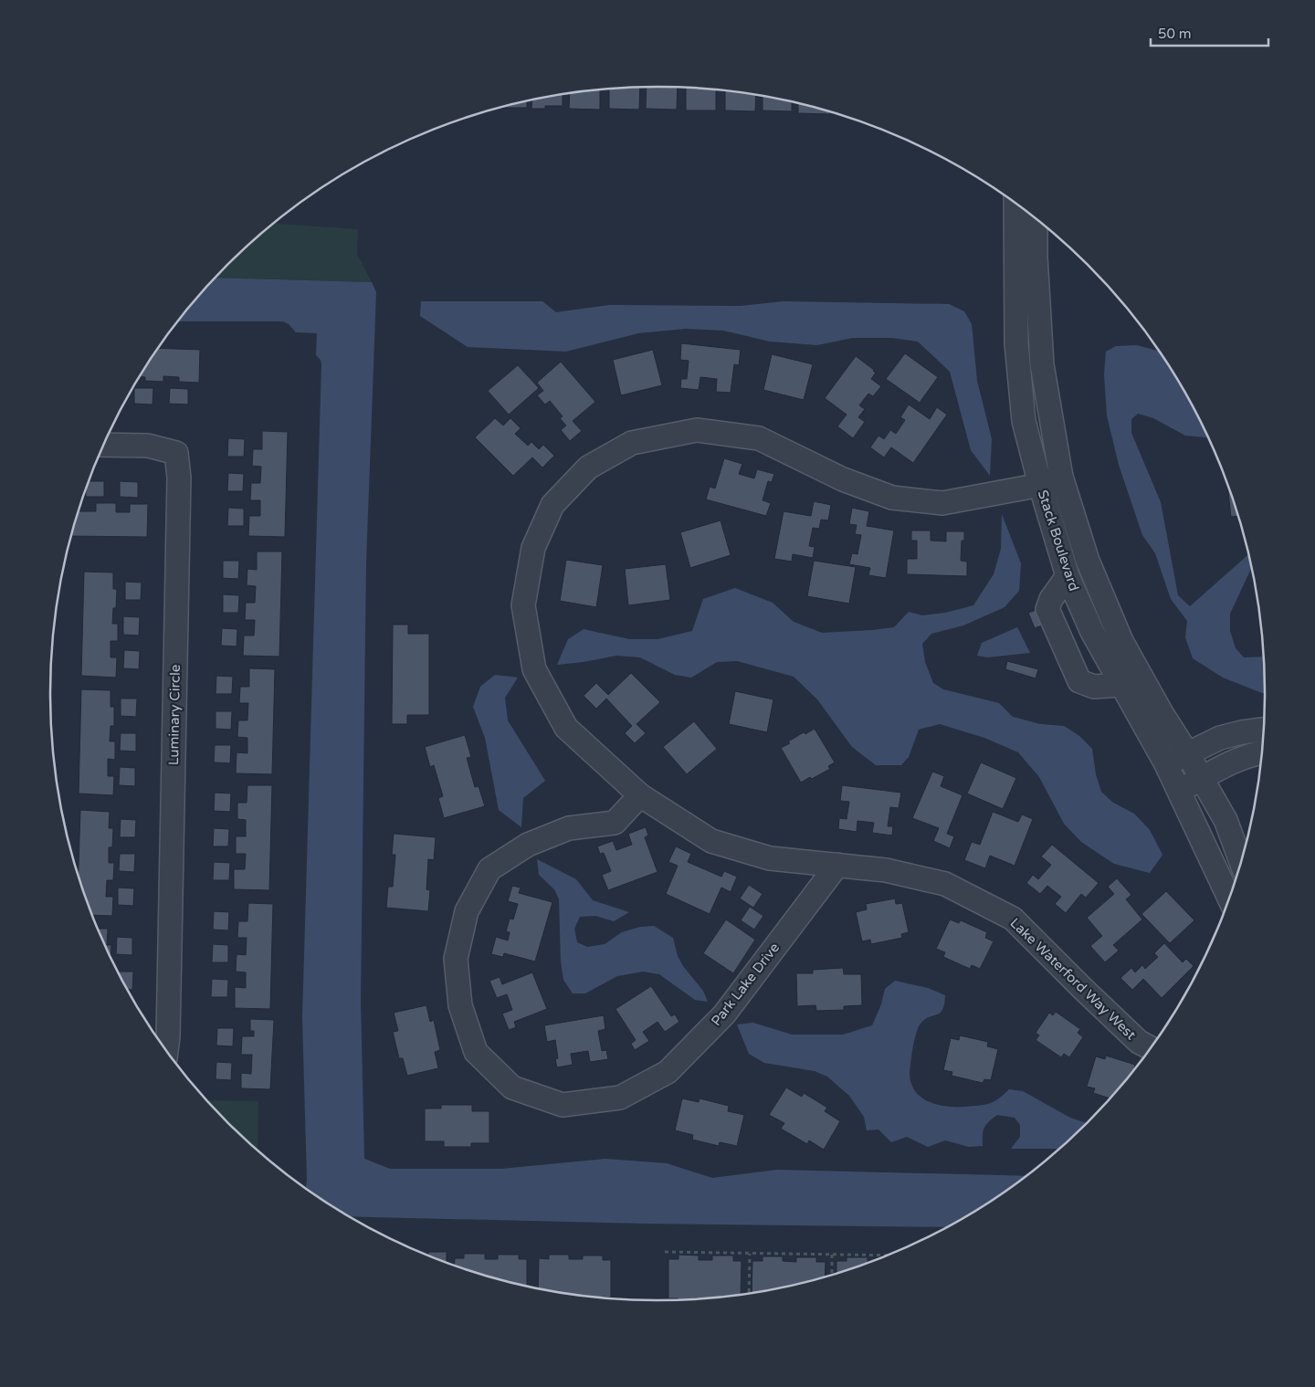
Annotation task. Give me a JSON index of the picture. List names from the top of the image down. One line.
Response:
{"streets":{"street":["Stack Boulevard","Luminary Circle","Lake Waterford Way West","Park Lake Drive"]},"crossings":[["Stack Boulevard","Lake Waterford Way West"],["Lake Waterford Way West","Park Lake Drive"]],"scale_bar":"50 m"}
